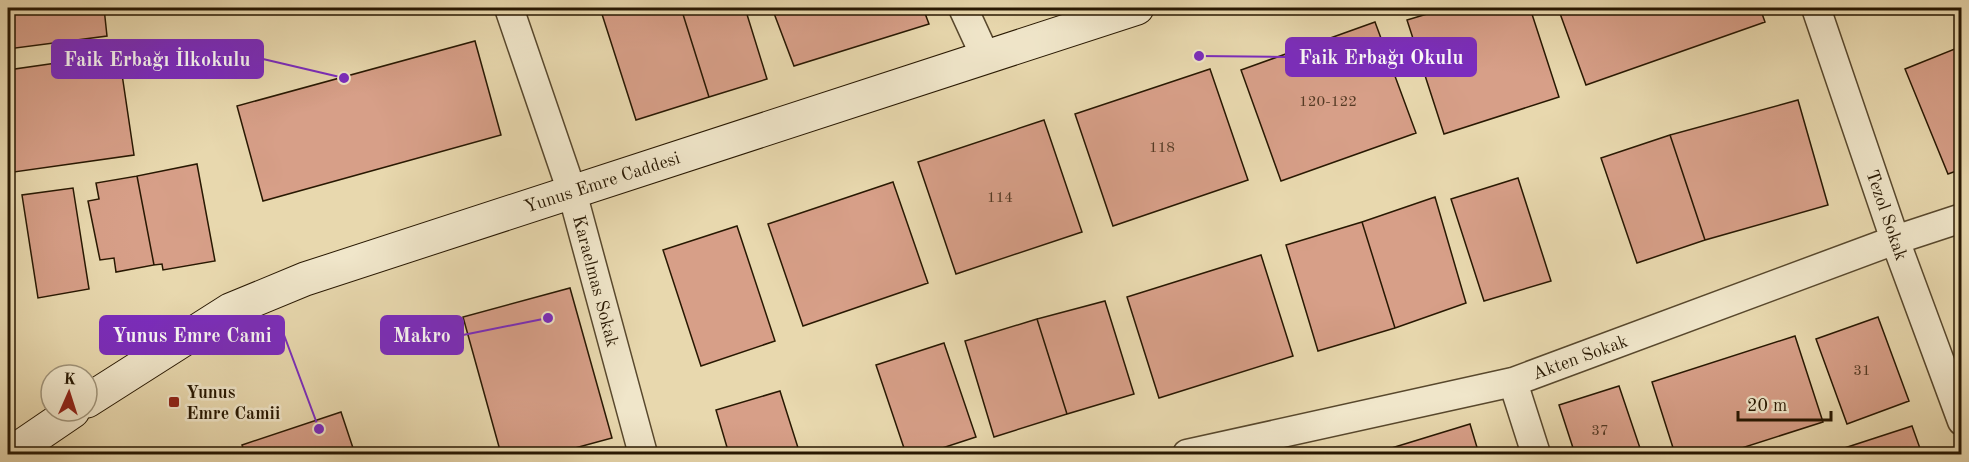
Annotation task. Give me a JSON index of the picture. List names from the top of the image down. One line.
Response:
{"streets":{"main road":["Yunus Emre Caddesi"],"street":["Tezol Sokak","Karaelmas Sokak","Akten Sokak"]},"crossings":[["Yunus Emre Caddesi","Karaelmas Sokak"],["Tezol Sokak","Akten Sokak"]],"places":{"other":["Faik Erbağı Okulu","Faik Erbağı İlkokulu","Makro","Yunus Emre Cami"],"transit":["Yunus Emre Camii"]},"house_numbers":["120-122","118","114","31","37"],"scale_bar":"20 m","north":"top"}
